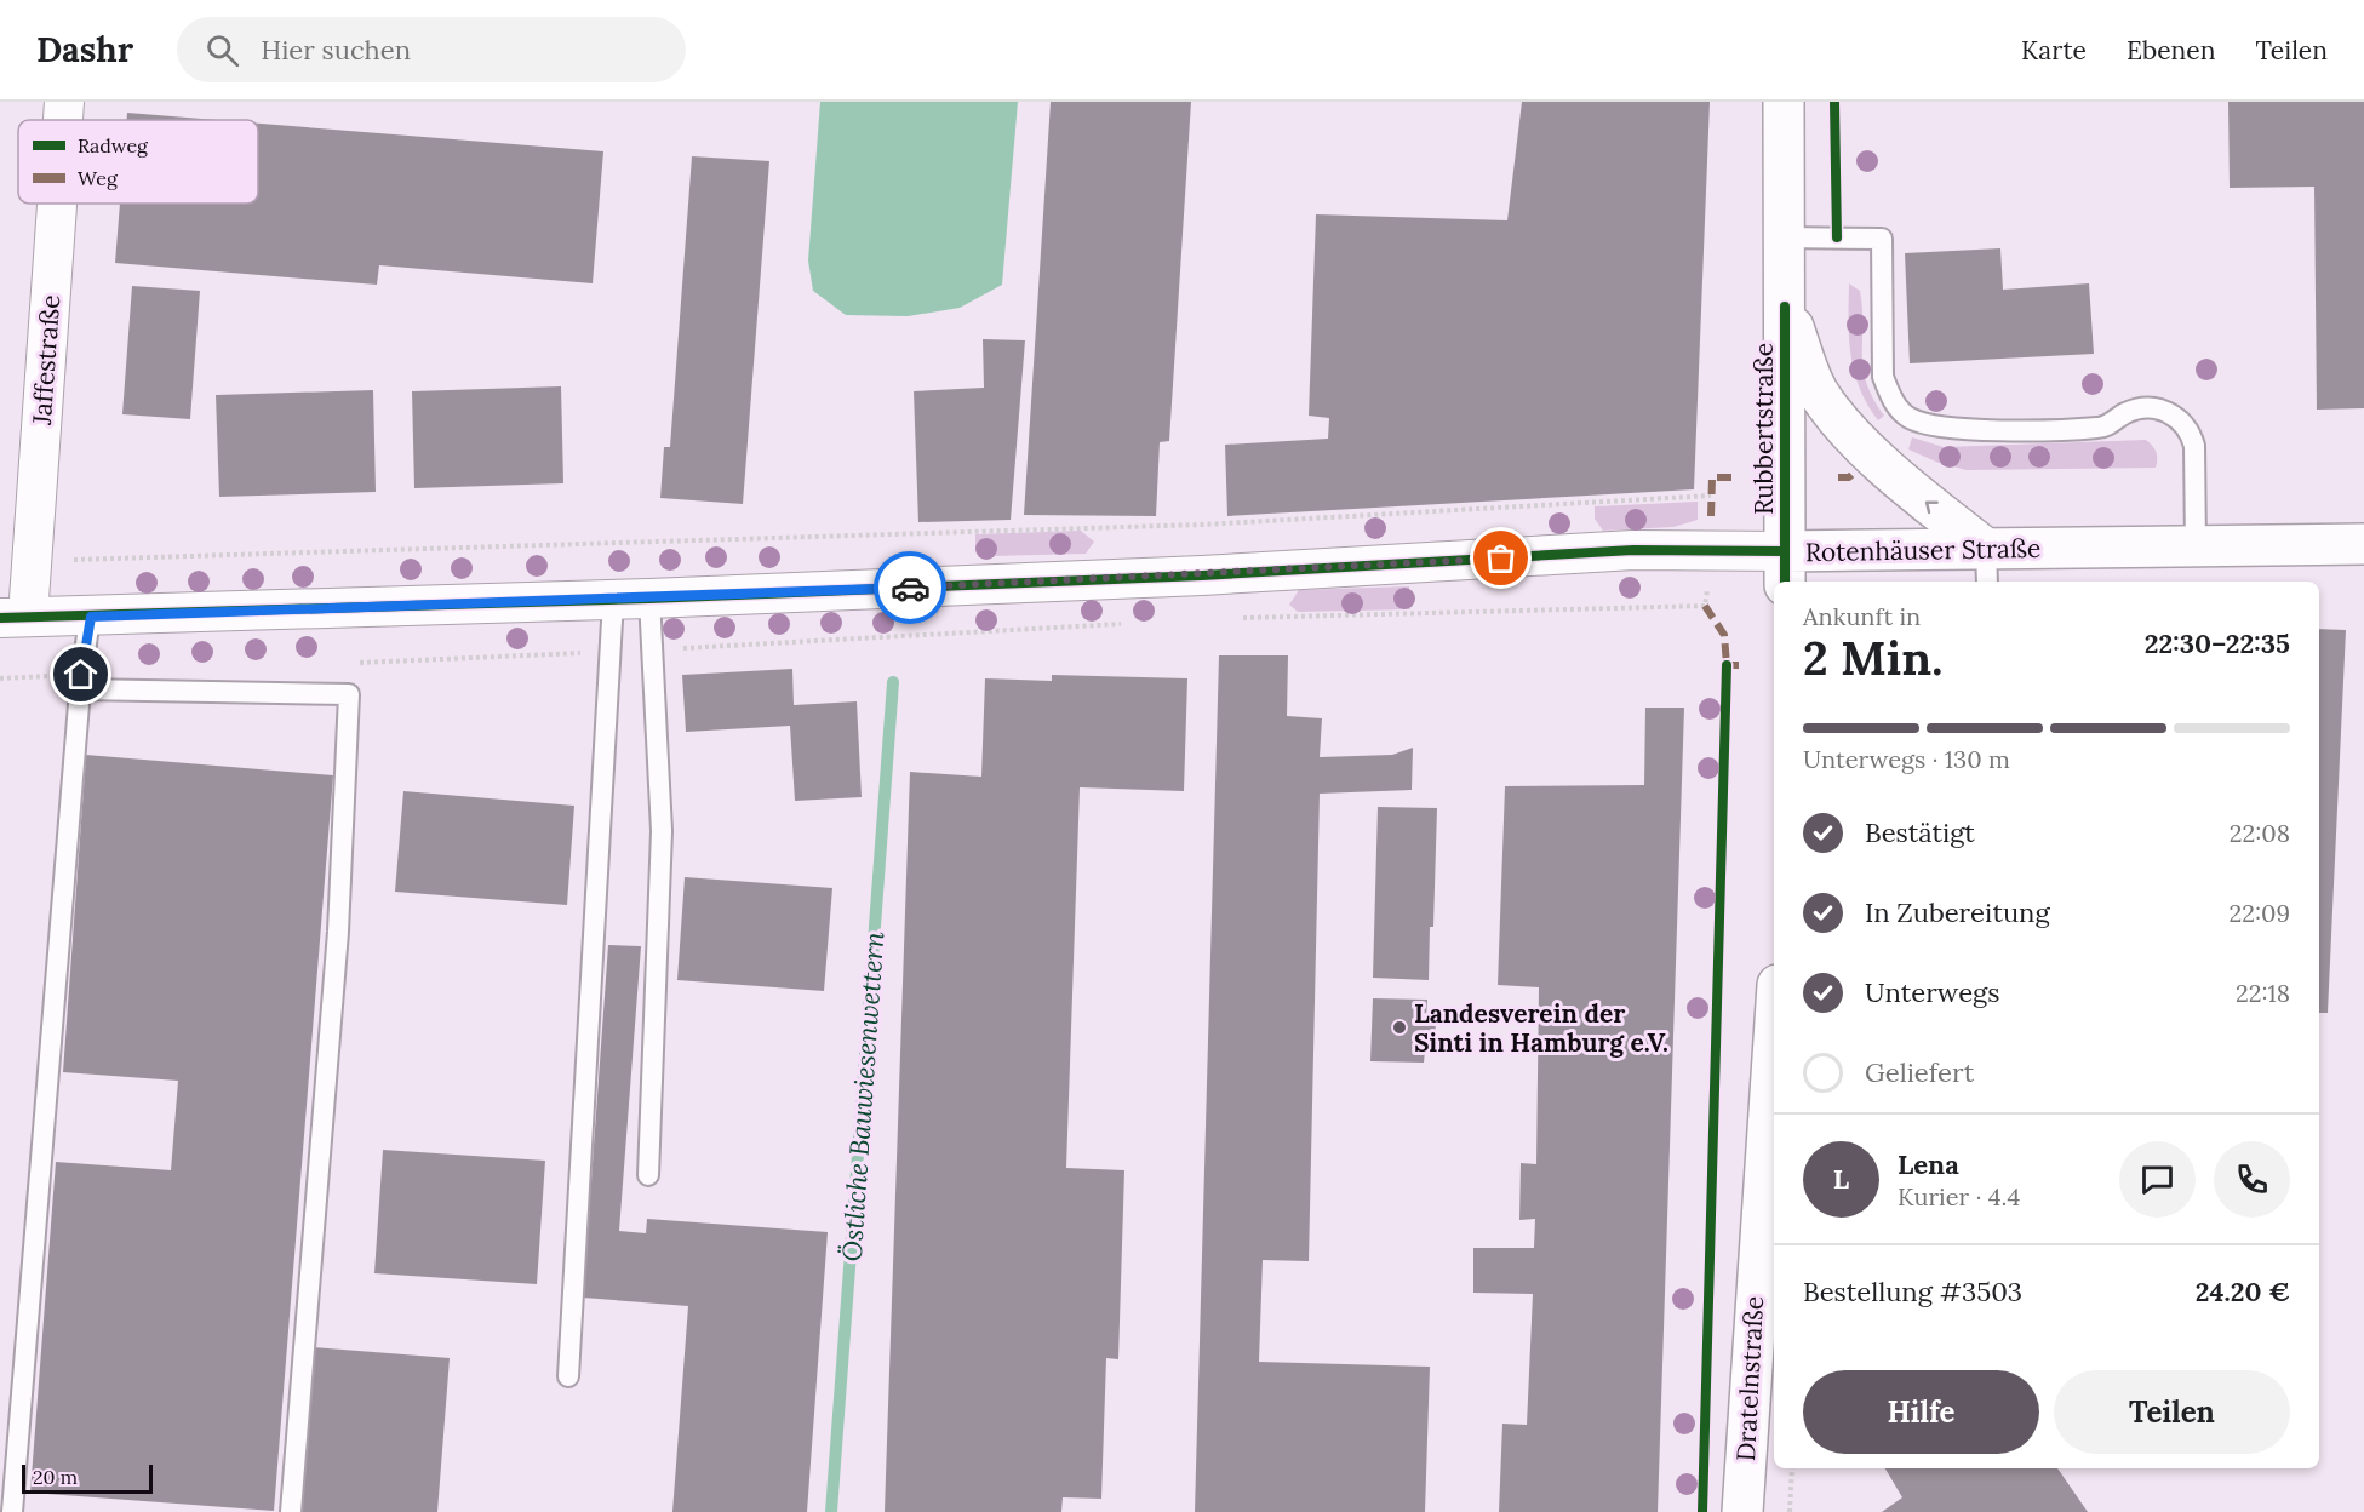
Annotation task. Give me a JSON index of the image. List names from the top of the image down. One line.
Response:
{"streets":{"main road":["Rubbertstraße","Rotenhäuser Straße","Dratelnstraße"],"street":["Jaffestraße"]},"crossings":[["Jaffestraße","Rotenhäuser Straße"],["Rubbertstraße","Rotenhäuser Straße"]],"water":["Östliche Bauwiesenwettern"],"places":["Landesverein der Sinti in Hamburg e.V."],"legend":["Radweg","Weg"],"scale_bar":"20 m","page":{"header":"Dashr","search":"Hier suchen","nav":["Karte","Ebenen","Teilen"],"heading":["2 Min.","Ankunft in","22:30–22:35"],"panel":["Lena","Kurier · 4.4","Bestellung #3503","24.20 €"],"bar":"Unterwegs · 130 m","list":[["Bestätigt","22:08"],["In Zubereitung","22:09"],["Unterwegs","22:18"],"Geliefert"],"round":"L","buttons":["Hilfe","Teilen"],"scale":"20 m"}}
